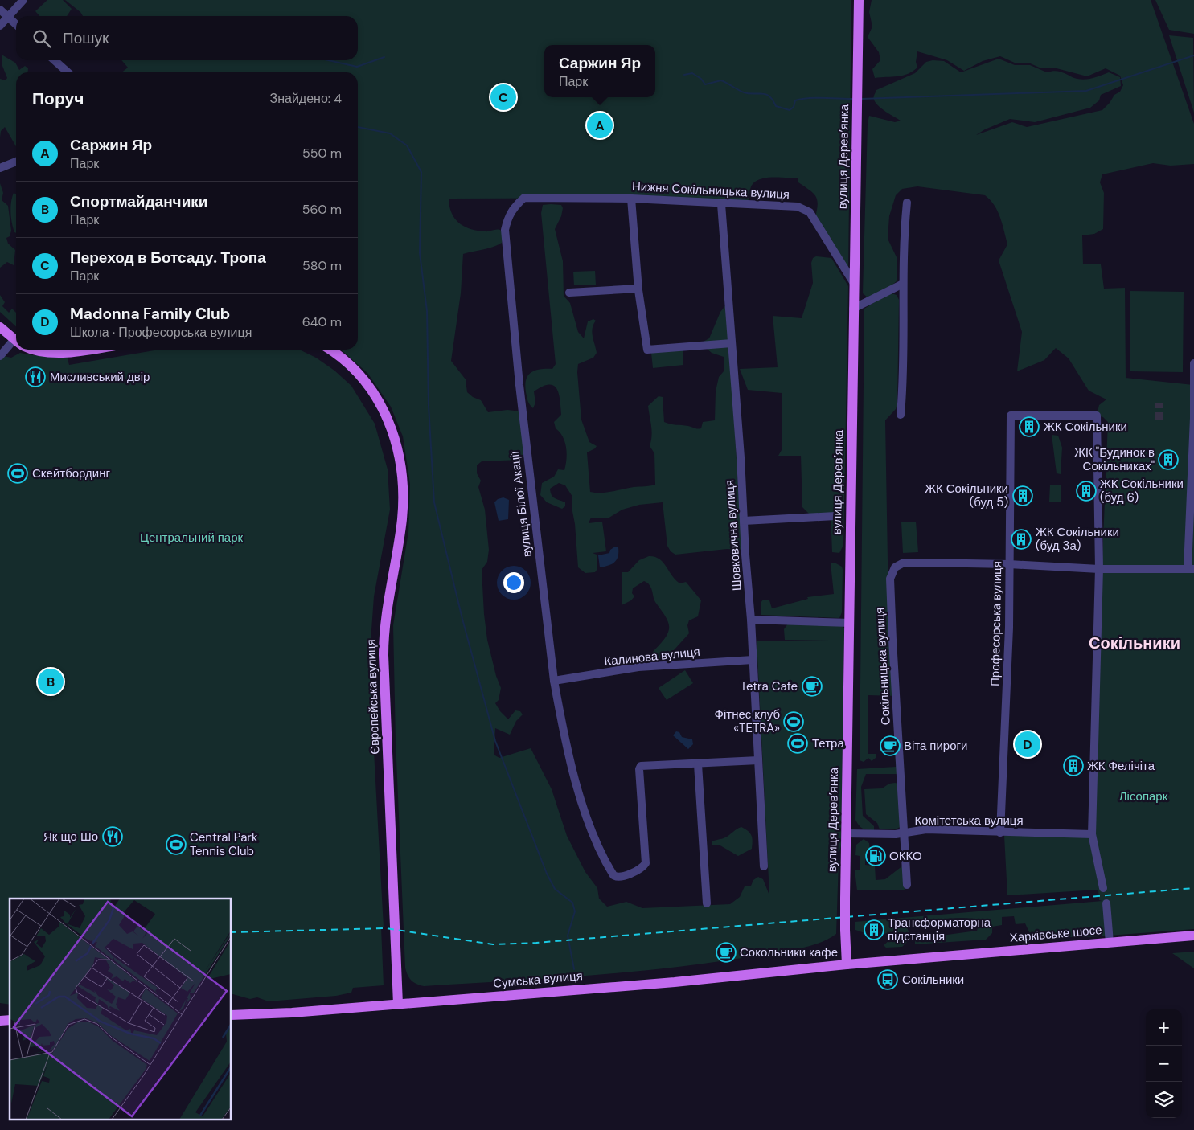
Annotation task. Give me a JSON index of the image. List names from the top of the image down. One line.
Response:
{"streets":{"main road":["вулиця Дерев’янка","Європейська вулиця","Харківське шосе","Сумська вулиця"],"street":["Нижня Сокільницька вулиця","вулиця Білої Акації","Шовковична вулиця","Професорська вулиця","Калинова вулиця","Сокільницька вулиця","Комітетська вулиця"]},"crossings":[["вулиця Дерев’янка","Нижня Сокільницька вулиця"],["вулиця Дерев’янка","Комітетська вулиця"],["вулиця Дерев’янка","Харківське шосе"],["вулиця Дерев’янка","Сумська вулиця"],["Нижня Сокільницька вулиця","вулиця Білої Акації"],["Нижня Сокільницька вулиця","Шовковична вулиця"],["вулиця Білої Акації","Калинова вулиця"],["Шовковична вулиця","Калинова вулиця"],["Професорська вулиця","Сокільницька вулиця"],["Професорська вулиця","Комітетська вулиця"],["Сокільницька вулиця","Комітетська вулиця"],["Європейська вулиця","Сумська вулиця"],["Харківське шосе","Сумська вулиця"]],"districts":["Сокільники"],"parks":["Центральний парк","Лісопарк"],"places":{"restaurant":["Мисливський двір","Як що Шо"],"building":["ЖК Сокільники","ЖК \"Будинок в Сокільниках\"","ЖК Сокільники (буд 6)","ЖК Сокільники (буд 5)","ЖК Сокільники (буд 3а)","ЖК Фелічіта","Трансформаторна підстанція"],"sports":["Скейтбординг","Фітнес клуб «TETRA»","Тетра","Central Park Tennis Club"],"cafe":["Tetra Cafe","Віта пироги","Сокольники кафе"],"fuel station":["ОККО"],"bus stop":["Сокільники"]},"page":{"search":"Пошук","popup":["Саржин Яр","Парк"],"heading":["Поруч","Знайдено: 4"],"pins":["C","A","B","D"],"list":[{"mark":"A","name":"Саржин Яр","note":"Парк","value":"550 m"},{"mark":"B","name":"Спортмайданчики","note":"Парк","value":"560 m"},{"mark":"C","name":"Переход в Ботсаду. Тропа","note":"Парк","value":"580 m"},{"mark":"D","name":"Madonna Family Club","note":"Школа · Професорська вулиця","value":"640 m"}],"map_buttons":["+","−"]}}
